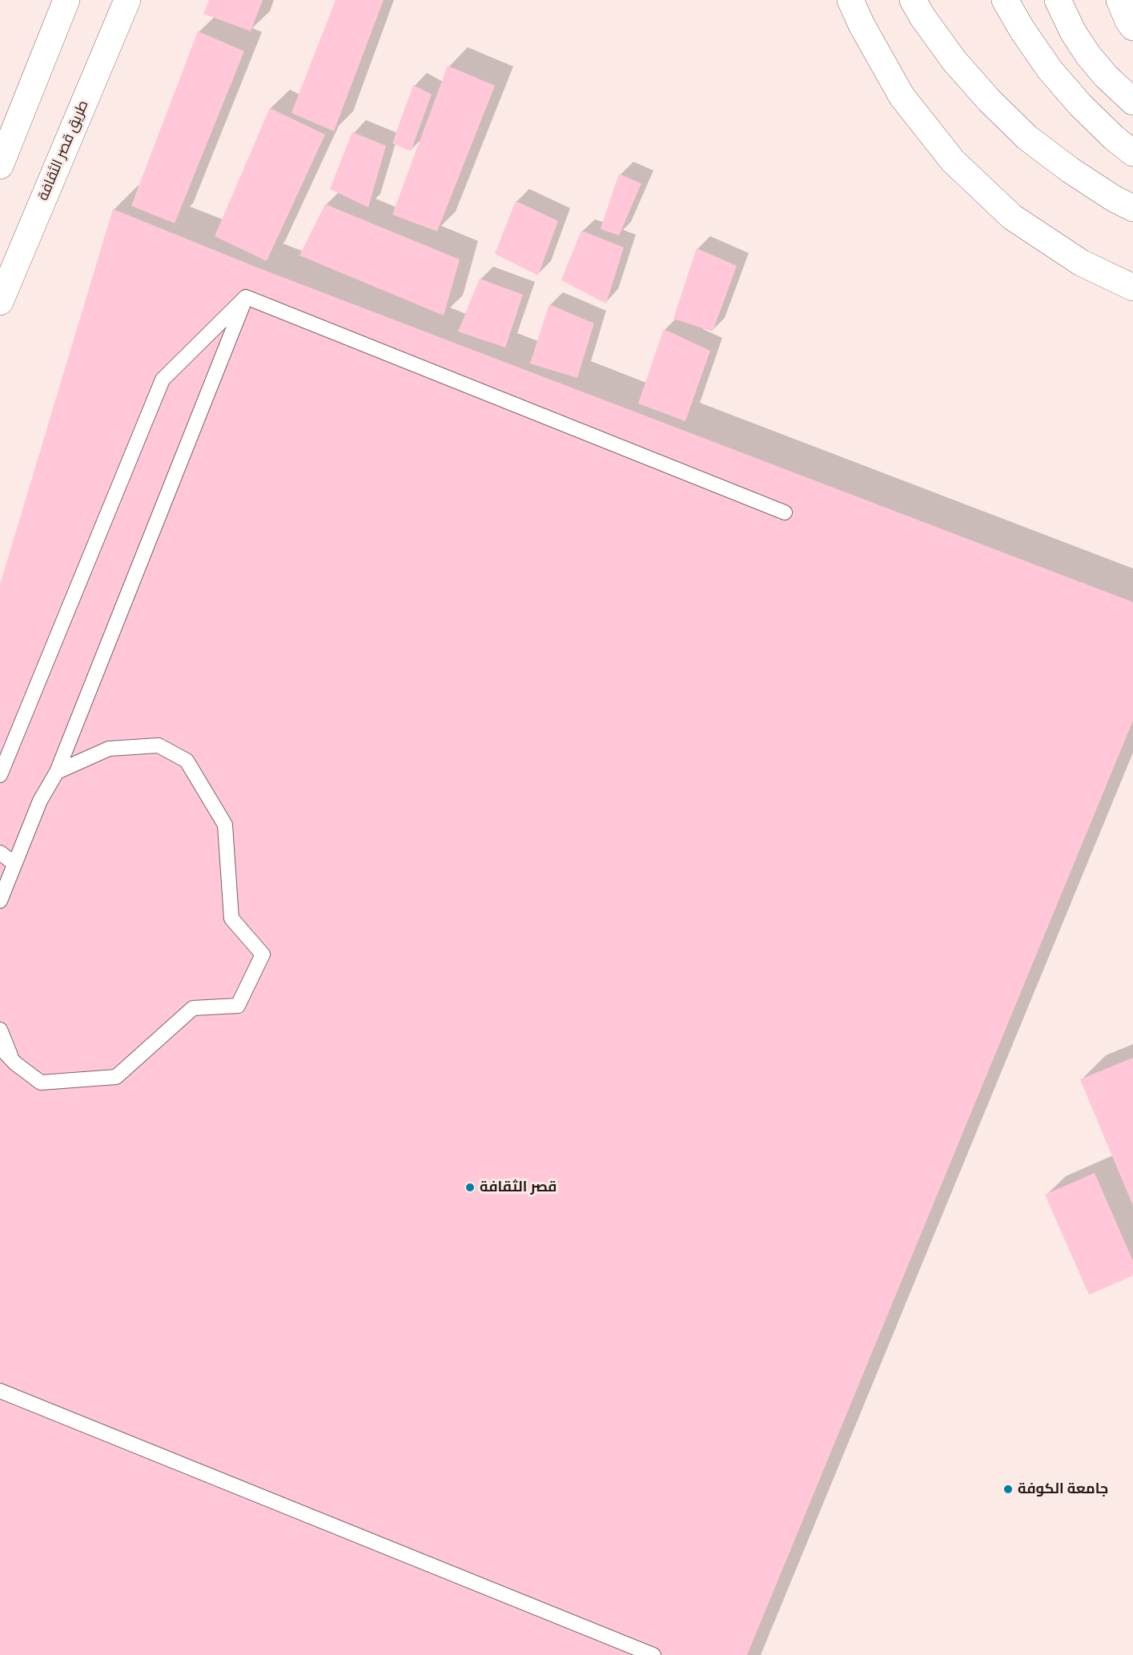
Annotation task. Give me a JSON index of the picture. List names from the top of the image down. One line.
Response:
{"streets":{"main road":["طريق قصر الثقافة"]},"places":["قصر الثقافة","جامعة الكوفة"]}
